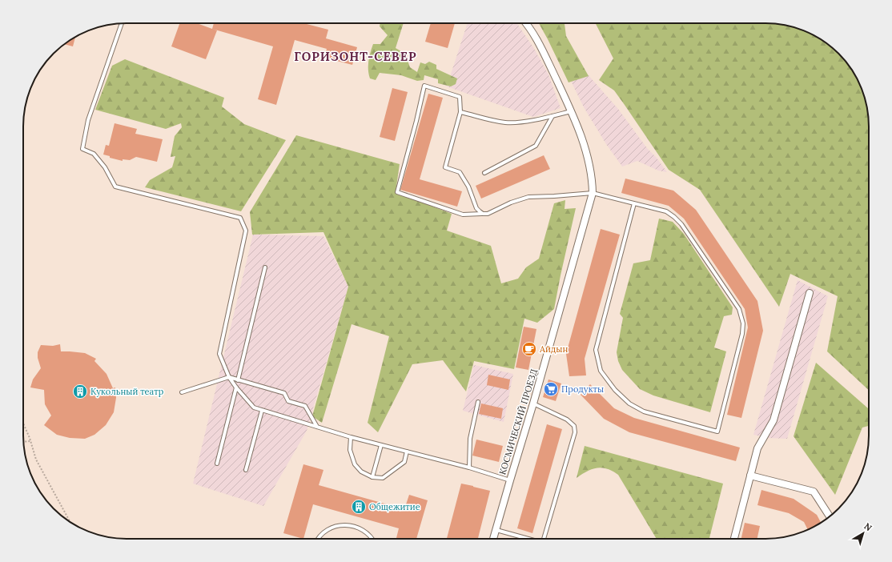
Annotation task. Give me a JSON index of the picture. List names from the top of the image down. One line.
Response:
{"streets":{"street":["КОСМИЧЕСКИЙ ПРОЕЗД"]},"districts":["ГОРИЗОНТ-СЕВЕР"],"places":{"cafe":["Айдын"],"supermarket":["Продукты"],"building":["Кукольный театр","Общежитие"]},"north":"top right"}
